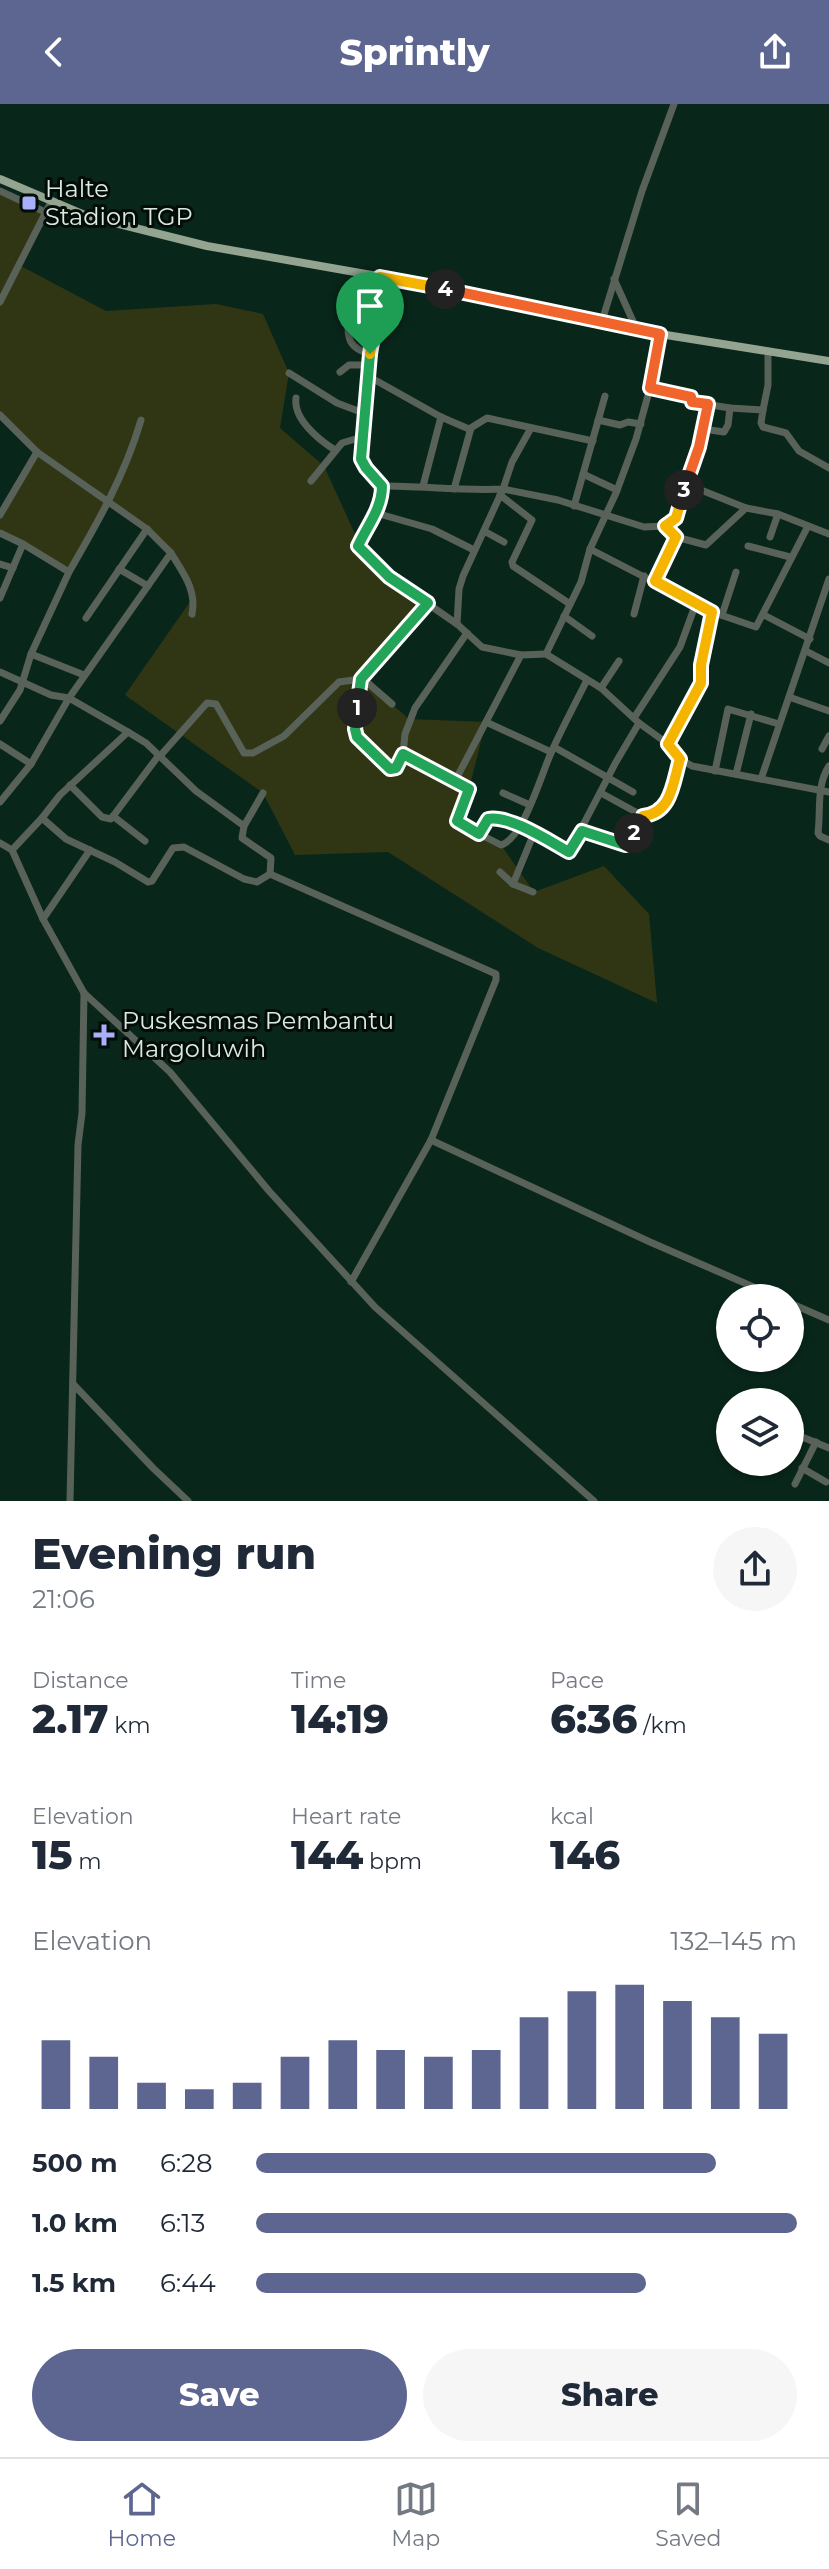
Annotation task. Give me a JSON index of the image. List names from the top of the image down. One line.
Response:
{"places":{"transit":["Halte Stadion TGP"],"health":["Puskesmas Pembantu Margoluwih"]},"page":{"header":"Sprintly","pins":["4","3","1","2"],"heading":["Evening run","21:06"],"stats":[["Distance","2.17 km"],["Time","14:19"],["Pace","6:36 /km"],["Elevation","15 m"],["Heart rate","144 bpm"],["kcal","146"]],"chart":["Elevation","132–145 m"],"list":[{"name":"500 m","note":"6:28"},{"name":"1.0 km","note":"6:13"},{"name":"1.5 km","note":"6:44"}],"buttons":["Save","Share"],"tabs":["Home","Map","Saved"]}}
